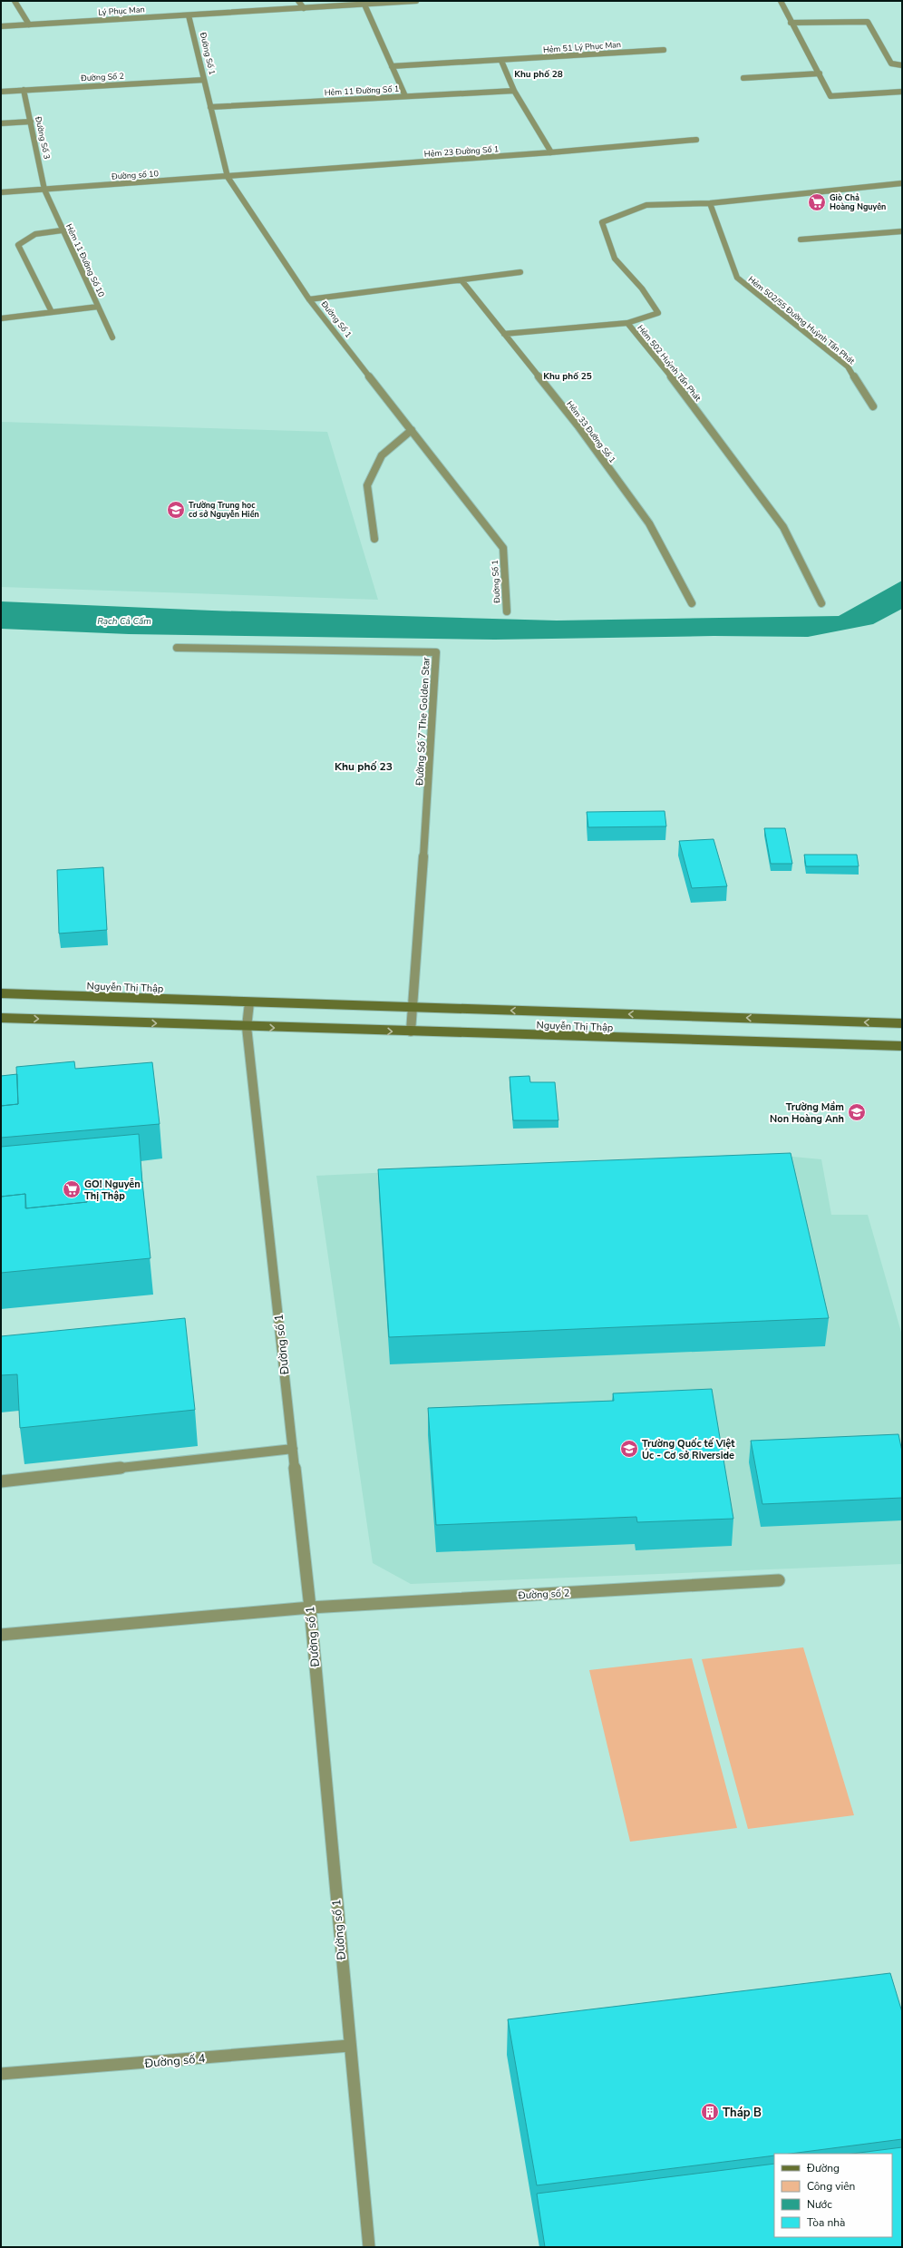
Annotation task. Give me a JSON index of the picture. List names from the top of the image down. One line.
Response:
{"streets":{"main road":["Nguyễn Thị Thập"],"street":["Lý Phục Man","Hẻm 51 Lý Phục Man","Đường Số 1","Đường Số 2","Hẻm 11 Đường Số 1","Đường Số 3","Hẻm 23 Đường Số 1","Đường số 10","Hẻm 11 Đường Số 10","Hẻm 502/55 Đường Huỳnh Tấn Phát","Hẻm 502 Huỳnh Tấn Phát","Hẻm 33 Đường Số 1","Đường Số 7 The Golden Star","Đường số 1","Đường số 2","Đường số 4"]},"crossings":[["Lý Phục Man","Đường Số 1"],["Đường Số 1","Đường Số 2"],["Đường Số 1","Hẻm 11 Đường Số 1"],["Đường Số 1","Hẻm 23 Đường Số 1"],["Đường Số 1","Đường số 10"],["Đường Số 2","Đường Số 3"],["Đường Số 3","Đường số 10"],["Đường Số 3","Hẻm 11 Đường Số 10"],["Hẻm 23 Đường Số 1","Đường số 10"],["Đường số 10","Hẻm 11 Đường Số 10"],["Hẻm 502/55 Đường Huỳnh Tấn Phát","Hẻm 502 Huỳnh Tấn Phát"],["Đường Số 7 The Golden Star","Nguyễn Thị Thập"],["Nguyễn Thị Thập","Đường số 1"],["Đường số 1","Đường số 2"],["Đường số 1","Đường số 4"]],"districts":["Khu phố 28","Khu phố 25","Khu phố 23"],"water":["Rạch Cả Cấm"],"places":{"supermarket":["Giò Chả Hoàng Nguyên","GO! Nguyễn Thị Thập"],"school or university":["Trường Trung học cơ sở Nguyễn Hiền","Trường Mầm Non Hoàng Anh","Trường Quốc tế Việt Úc - Cơ sở Riverside"],"building":["Tháp B"]},"legend":["Đường","Công viên","Nước","Tòa nhà"]}
